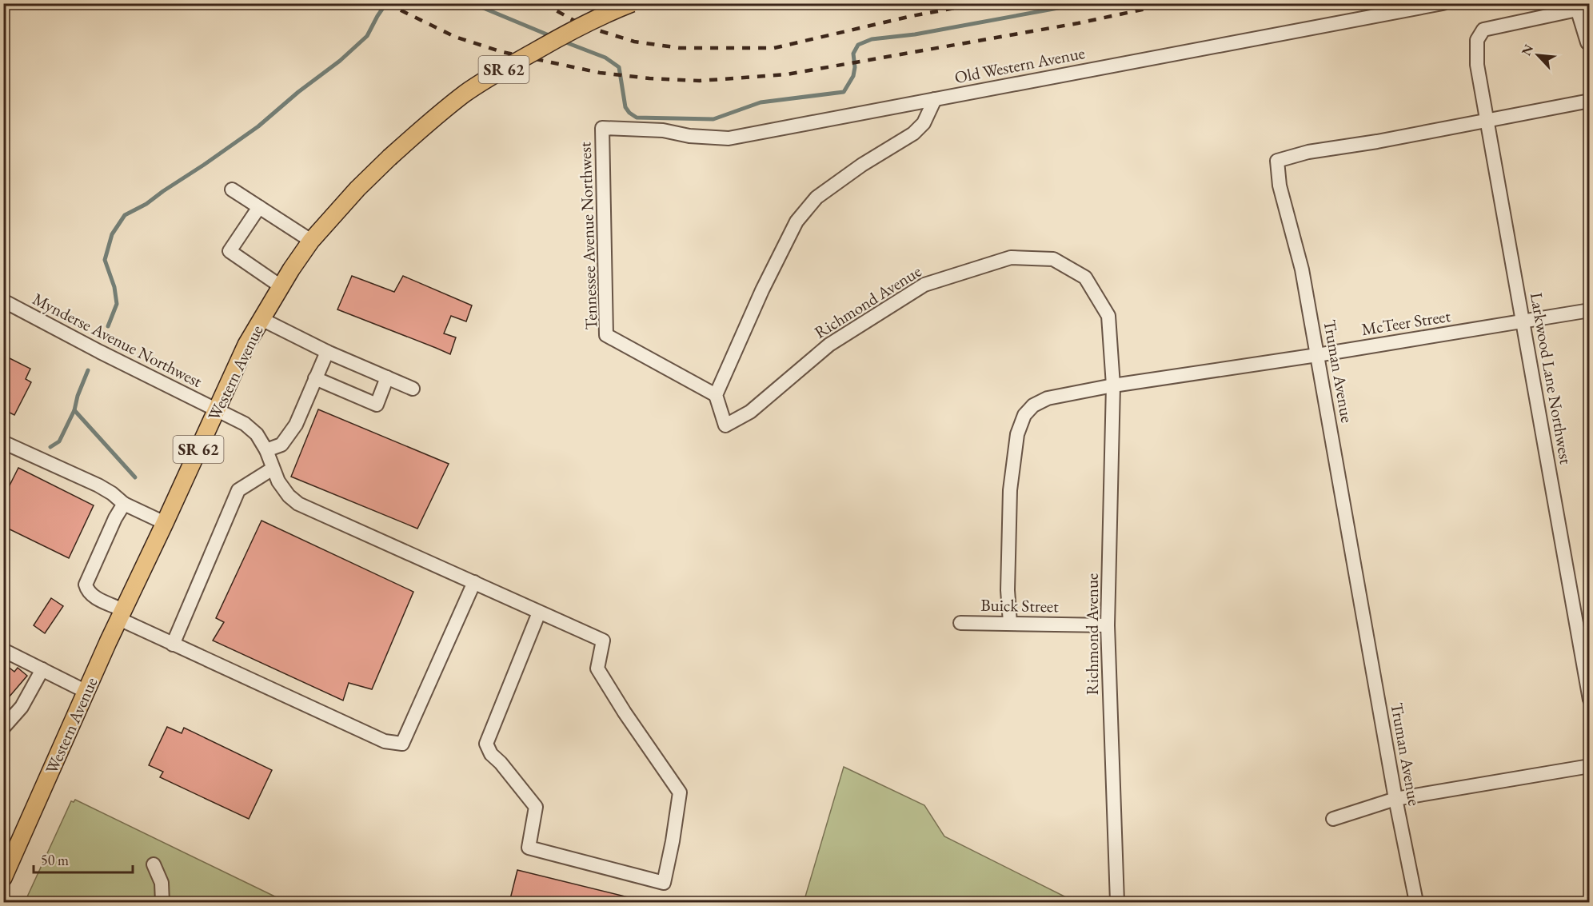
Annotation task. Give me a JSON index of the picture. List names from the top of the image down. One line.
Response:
{"streets":{"main road":["SR 62","Western Avenue"],"street":["Old Western Avenue","Tennessee Avenue Northwest","Richmond Avenue","McTeer Street","Mynderse Avenue Northwest","Truman Avenue","Larkwood Lane Northwest","Buick Street"]},"crossings":[["Old Western Avenue","Tennessee Avenue Northwest"],["Tennessee Avenue Northwest","Richmond Avenue"],["Richmond Avenue","McTeer Street"],["Richmond Avenue","Buick Street"],["McTeer Street","Truman Avenue"],["McTeer Street","Larkwood Lane Northwest"],["McTeer Street","Buick Street"],["Mynderse Avenue Northwest","Western Avenue"],["Truman Avenue","Larkwood Lane Northwest"]],"scale_bar":"50 m","north":"top left"}
